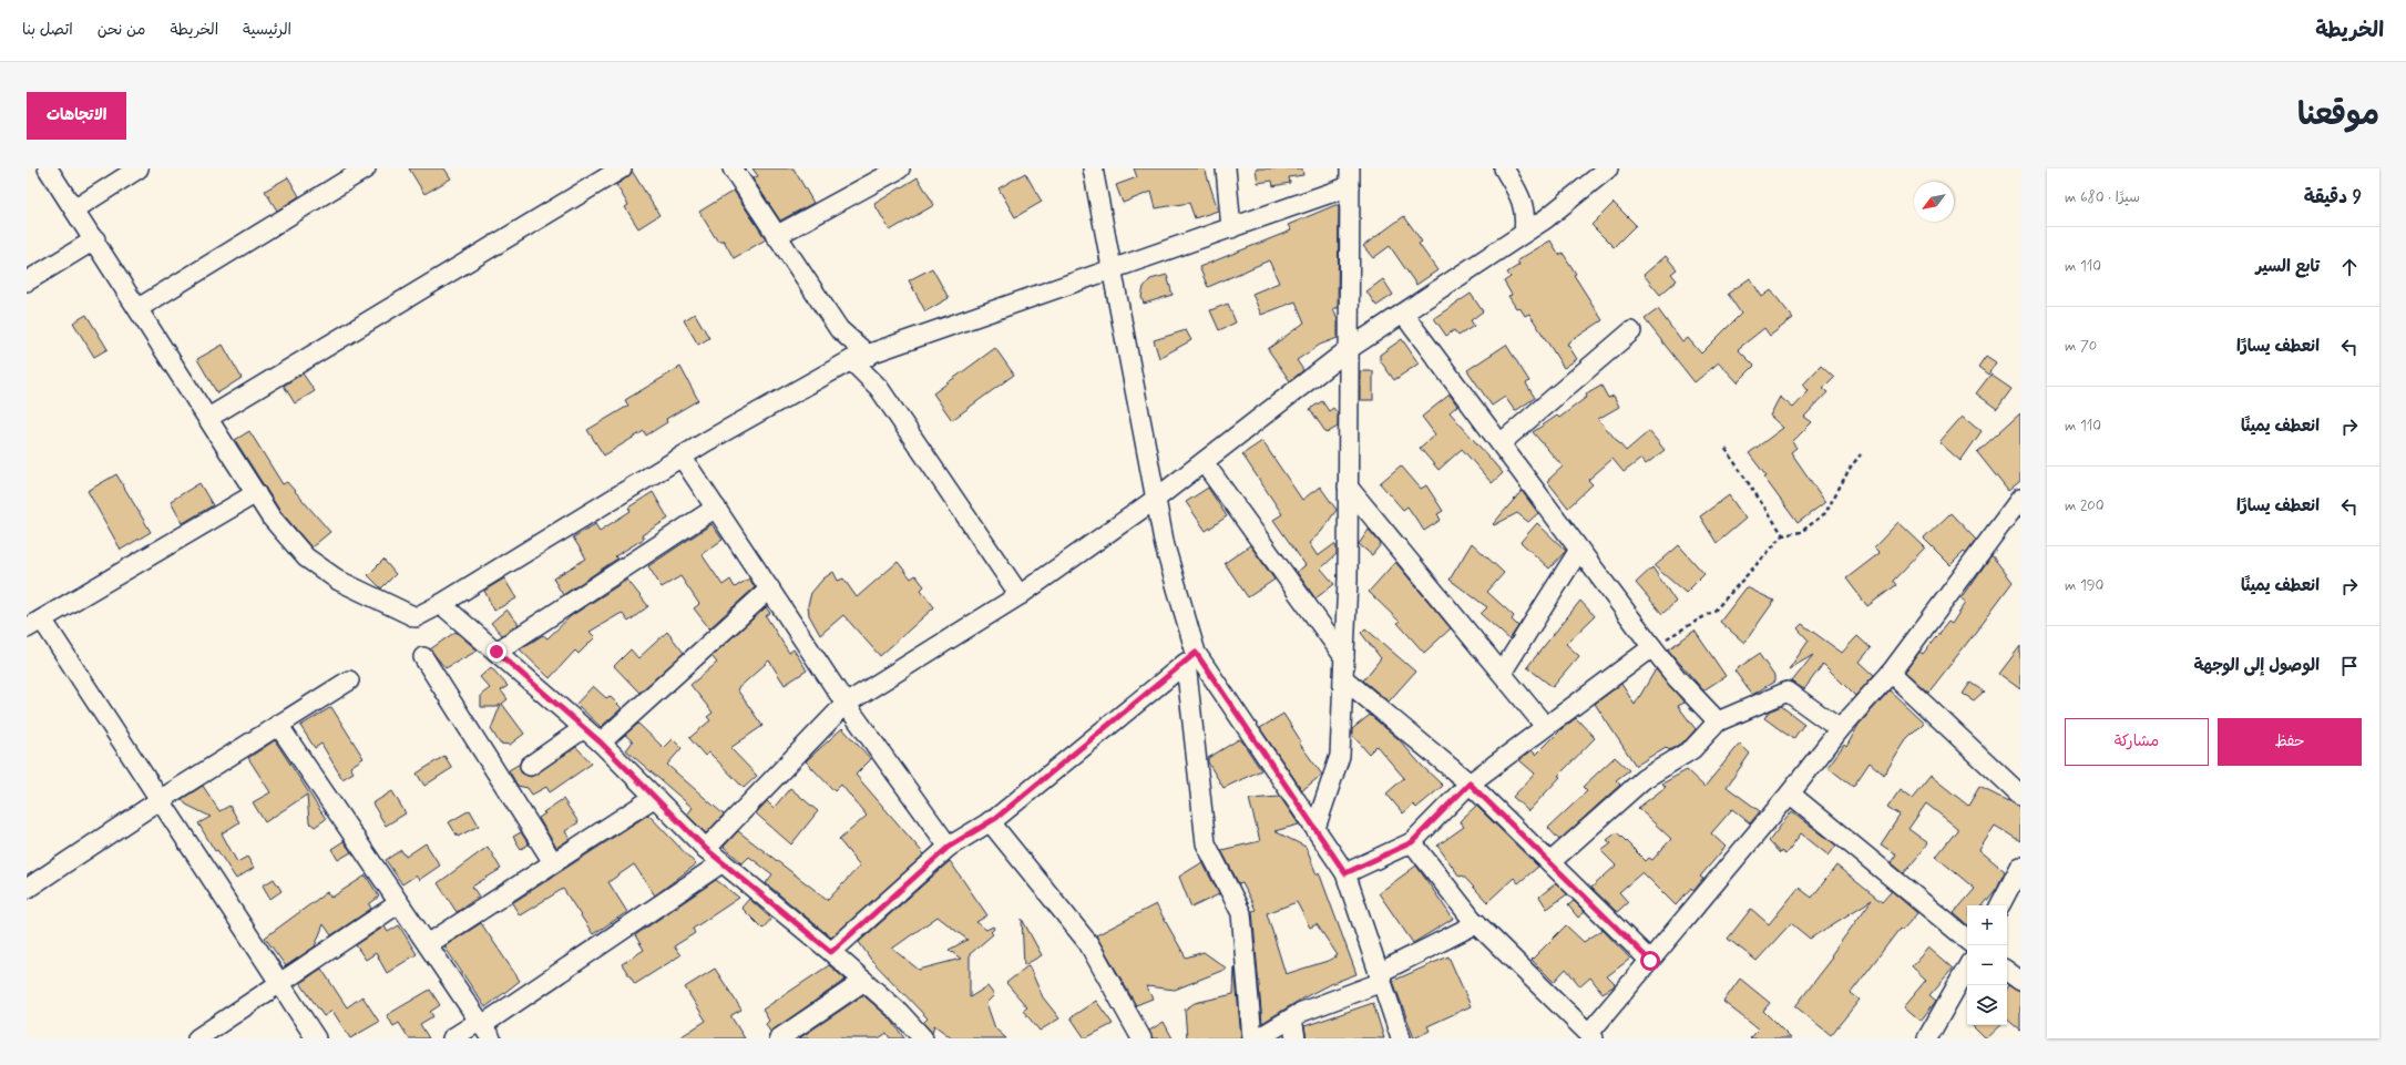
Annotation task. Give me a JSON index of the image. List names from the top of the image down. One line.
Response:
{"north":"bottom left","page":{"header":"الخريطة","nav":["الرئيسية","الخريطة","من نحن","اتصل بنا"],"title":"موقعنا","buttons":["الاتجاهات",["حفظ","مشاركة"]],"heading":["9 دقيقة","سيرًا · 680 m"],"list":[["تابع السير","110 m"],["انعطف يسارًا","70 m"],["انعطف يمينًا","110 m"],["انعطف يسارًا","200 m"],["انعطف يمينًا","190 m"],"الوصول إلى الوجهة"],"map_buttons":["+","−"]}}
